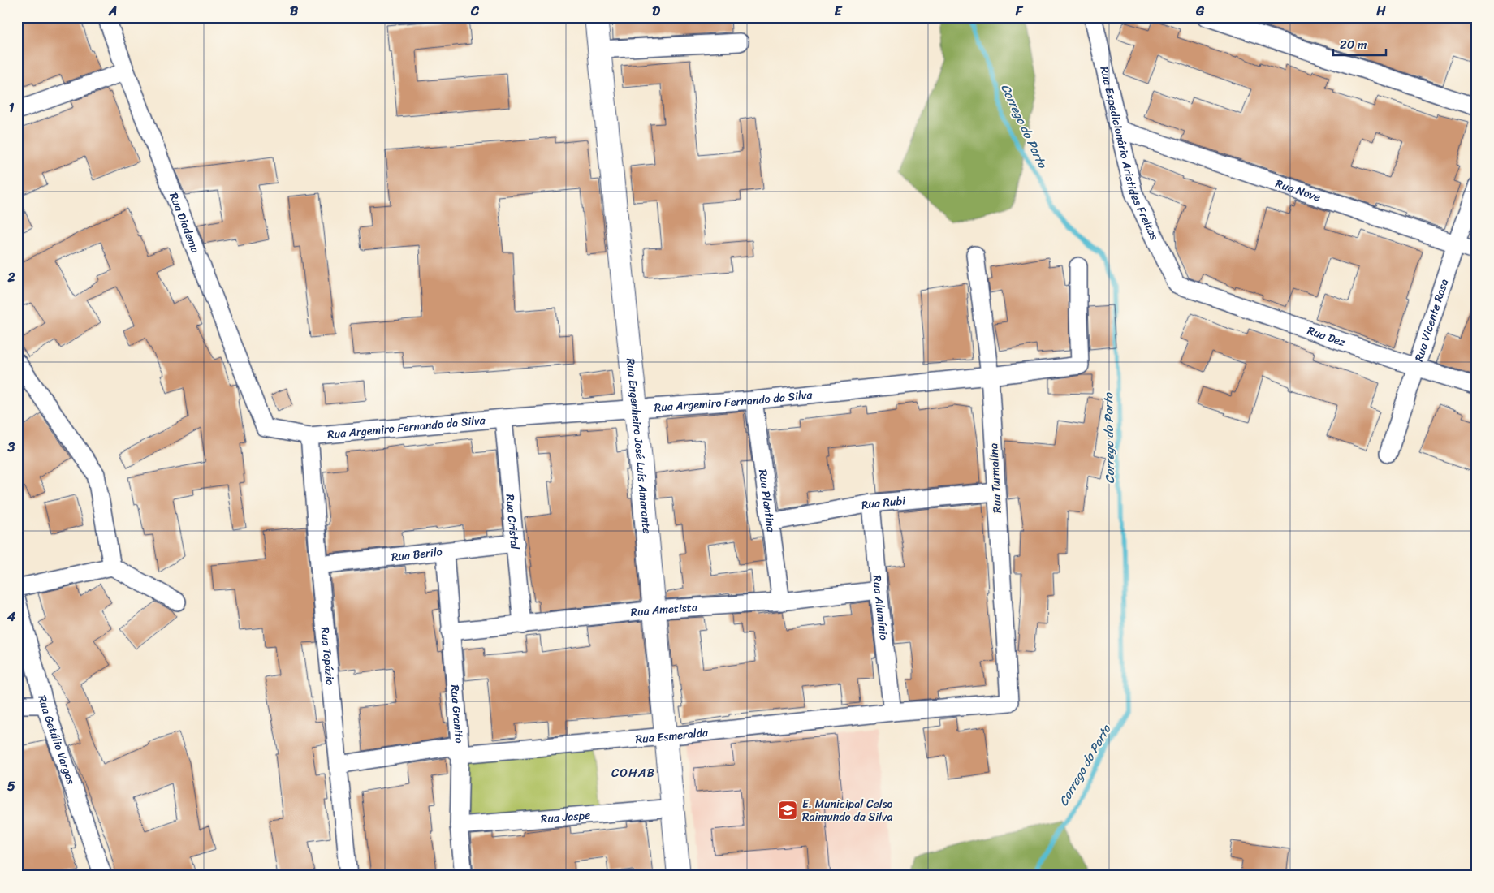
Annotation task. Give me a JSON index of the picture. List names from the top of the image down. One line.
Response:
{"streets":{"street":["Rua Expedicionário Aristides Freitas","Rua Nove","Rua Diadema","Rua Vicente Rosa","Rua Dez","Rua Argemiro Fernando da Silva","Rua Engenheiro José Luís Amarante","Rua Turmalina","Rua Plantina","Rua Rubi","Rua Cristal","Rua Berilo","Rua Alumínio","Rua Ametista","Rua Topázio","Rua Granito","Rua Esmeralda","Rua Getúlio Vargas","Rua Jaspe"]},"crossings":[["Rua Expedicionário Aristides Freitas","Rua Nove"],["Rua Expedicionário Aristides Freitas","Rua Dez"],["Rua Nove","Rua Vicente Rosa"],["Rua Diadema","Rua Argemiro Fernando da Silva"],["Rua Vicente Rosa","Rua Dez"],["Rua Argemiro Fernando da Silva","Rua Engenheiro José Luís Amarante"],["Rua Argemiro Fernando da Silva","Rua Turmalina"],["Rua Argemiro Fernando da Silva","Rua Plantina"],["Rua Argemiro Fernando da Silva","Rua Cristal"],["Rua Argemiro Fernando da Silva","Rua Topázio"],["Rua Engenheiro José Luís Amarante","Rua Ametista"],["Rua Engenheiro José Luís Amarante","Rua Esmeralda"],["Rua Engenheiro José Luís Amarante","Rua Jaspe"],["Rua Turmalina","Rua Rubi"],["Rua Turmalina","Rua Esmeralda"],["Rua Plantina","Rua Rubi"],["Rua Plantina","Rua Ametista"],["Rua Rubi","Rua Alumínio"],["Rua Cristal","Rua Berilo"],["Rua Cristal","Rua Ametista"],["Rua Berilo","Rua Topázio"],["Rua Berilo","Rua Granito"],["Rua Alumínio","Rua Ametista"],["Rua Alumínio","Rua Esmeralda"],["Rua Ametista","Rua Granito"],["Rua Topázio","Rua Esmeralda"],["Rua Granito","Rua Esmeralda"],["Rua Granito","Rua Jaspe"]],"districts":["COHAB"],"water":["Corrego do Porto"],"places":{"school or university":["E. Municipal Celso Raimundo da Silva"]},"scale_bar":"20 m","grid":{"columns":["A","B","C","D","E","F","G","H"],"rows":["1","2","3","4","5"]}}
